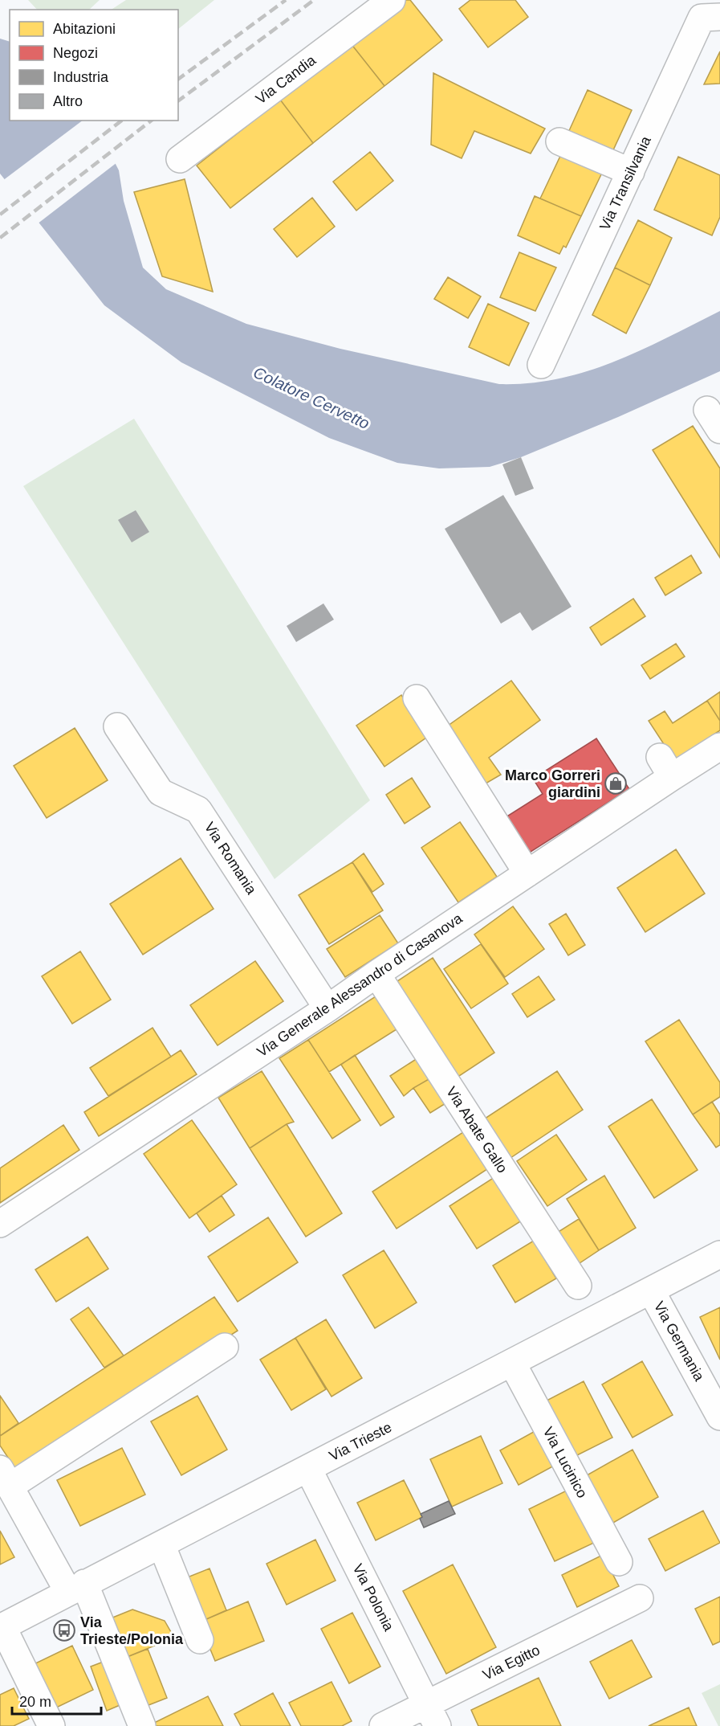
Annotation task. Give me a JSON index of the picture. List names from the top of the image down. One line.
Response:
{"streets":{"street":["Via Candia","Via Transilvania","Via Romania","Via Generale Alessandro di Casanova","Via Abate Gallo","Via Germania","Via Trieste","Via Lucinico","Via Polonia","Via Egitto"]},"crossings":[["Via Romania","Via Generale Alessandro di Casanova"],["Via Generale Alessandro di Casanova","Via Abate Gallo"],["Via Germania","Via Trieste"],["Via Trieste","Via Lucinico"],["Via Trieste","Via Polonia"],["Via Polonia","Via Egitto"]],"water":["Colatore Cervetto"],"places":{"shop":["Marco Gorreri giardini"],"bus stop":["Via Trieste/Polonia"]},"legend":["Abitazioni","Negozi","Industria","Altro"],"scale_bar":"20 m"}
